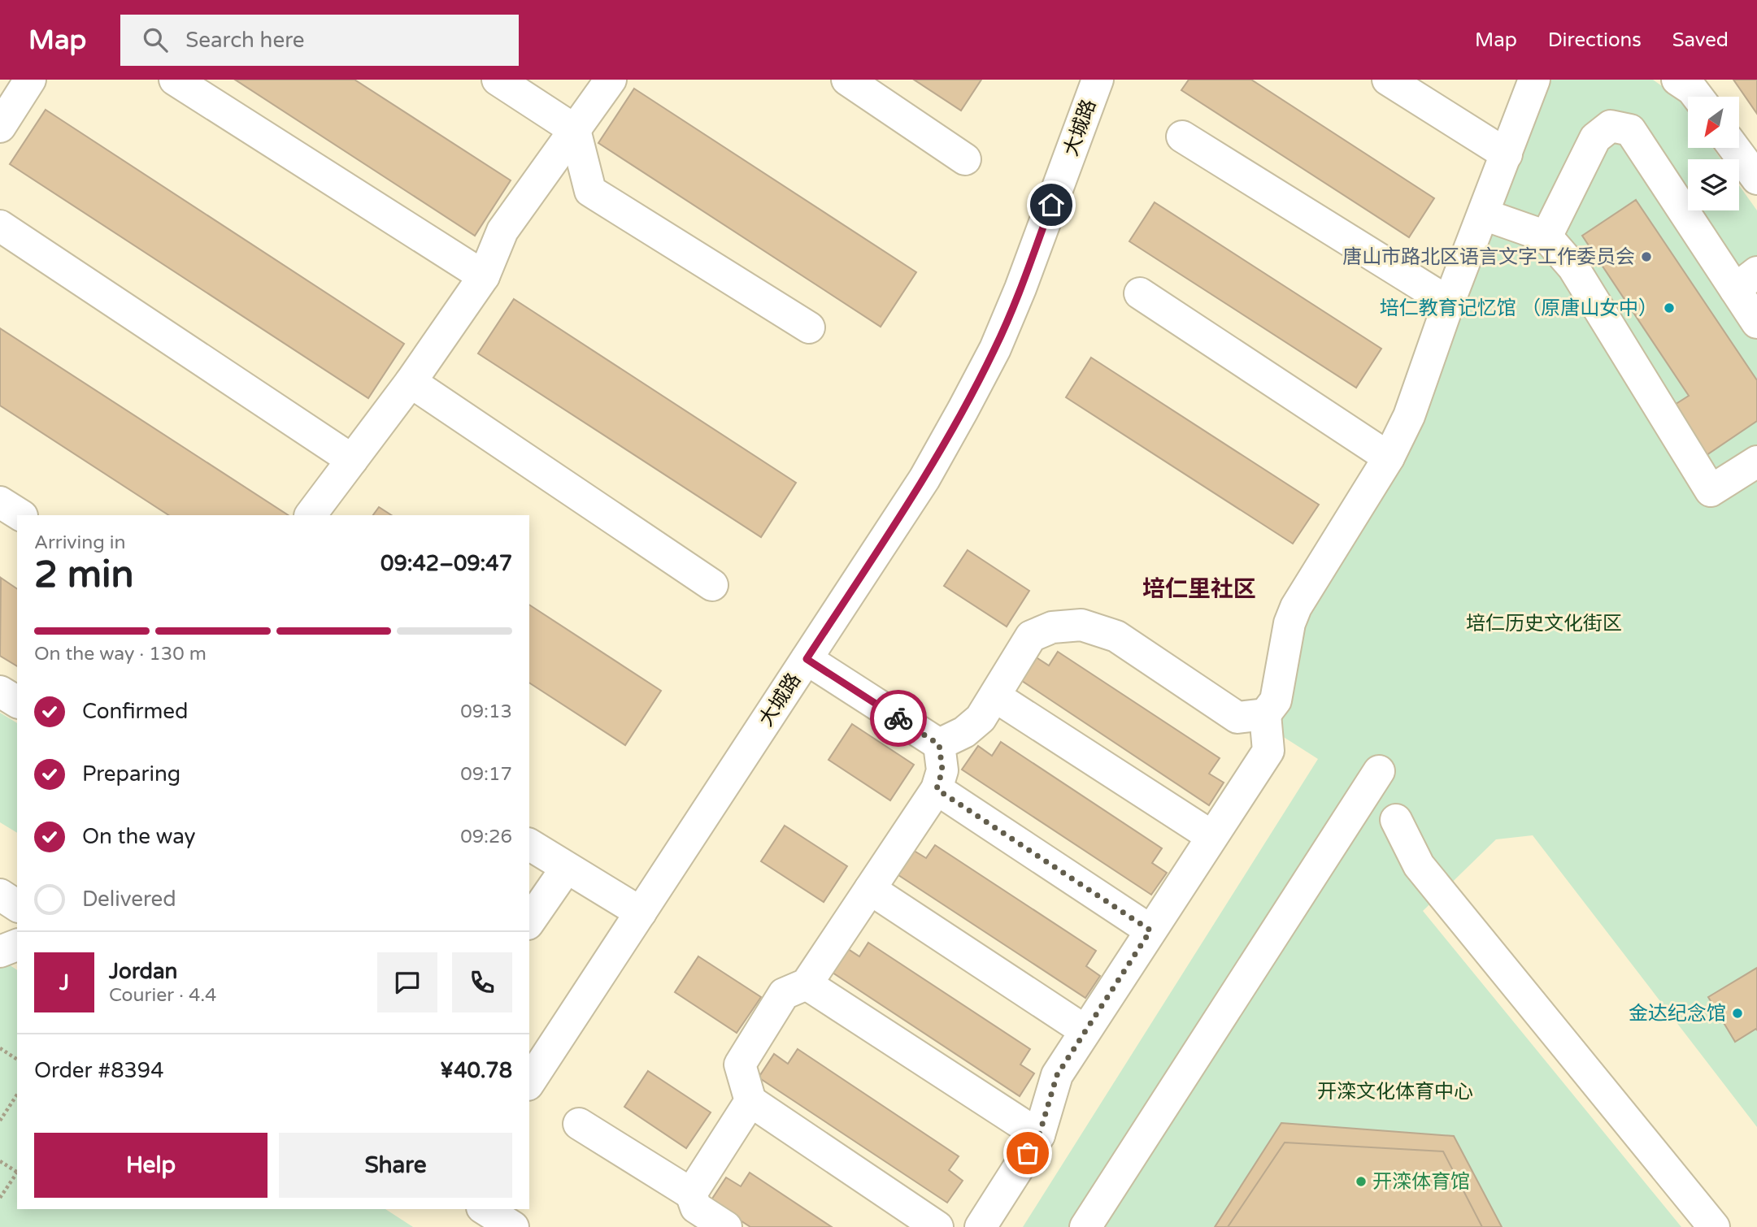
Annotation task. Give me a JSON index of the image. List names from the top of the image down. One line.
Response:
{"streets":{"street":["大城路"]},"districts":["培仁里社区"],"parks":["培仁历史文化街区","开滦文化体育中心"],"places":["唐山市路北区语言文字工作委员会","培仁教育记忆馆 （原唐山女中）","金达纪念馆","开滦体育馆"],"north":"bottom left","page":{"header":"Map","search":"Search here","nav":["Map","Directions","Saved"],"heading":["2 min","Arriving in","09:42–09:47"],"panel":["Jordan","Courier · 4.4","Order #8394","¥40.78"],"bar":"On the way · 130 m","list":[["Confirmed","09:13"],["Preparing","09:17"],["On the way","09:26"],"Delivered"],"round":"J","buttons":["Help","Share"]}}
